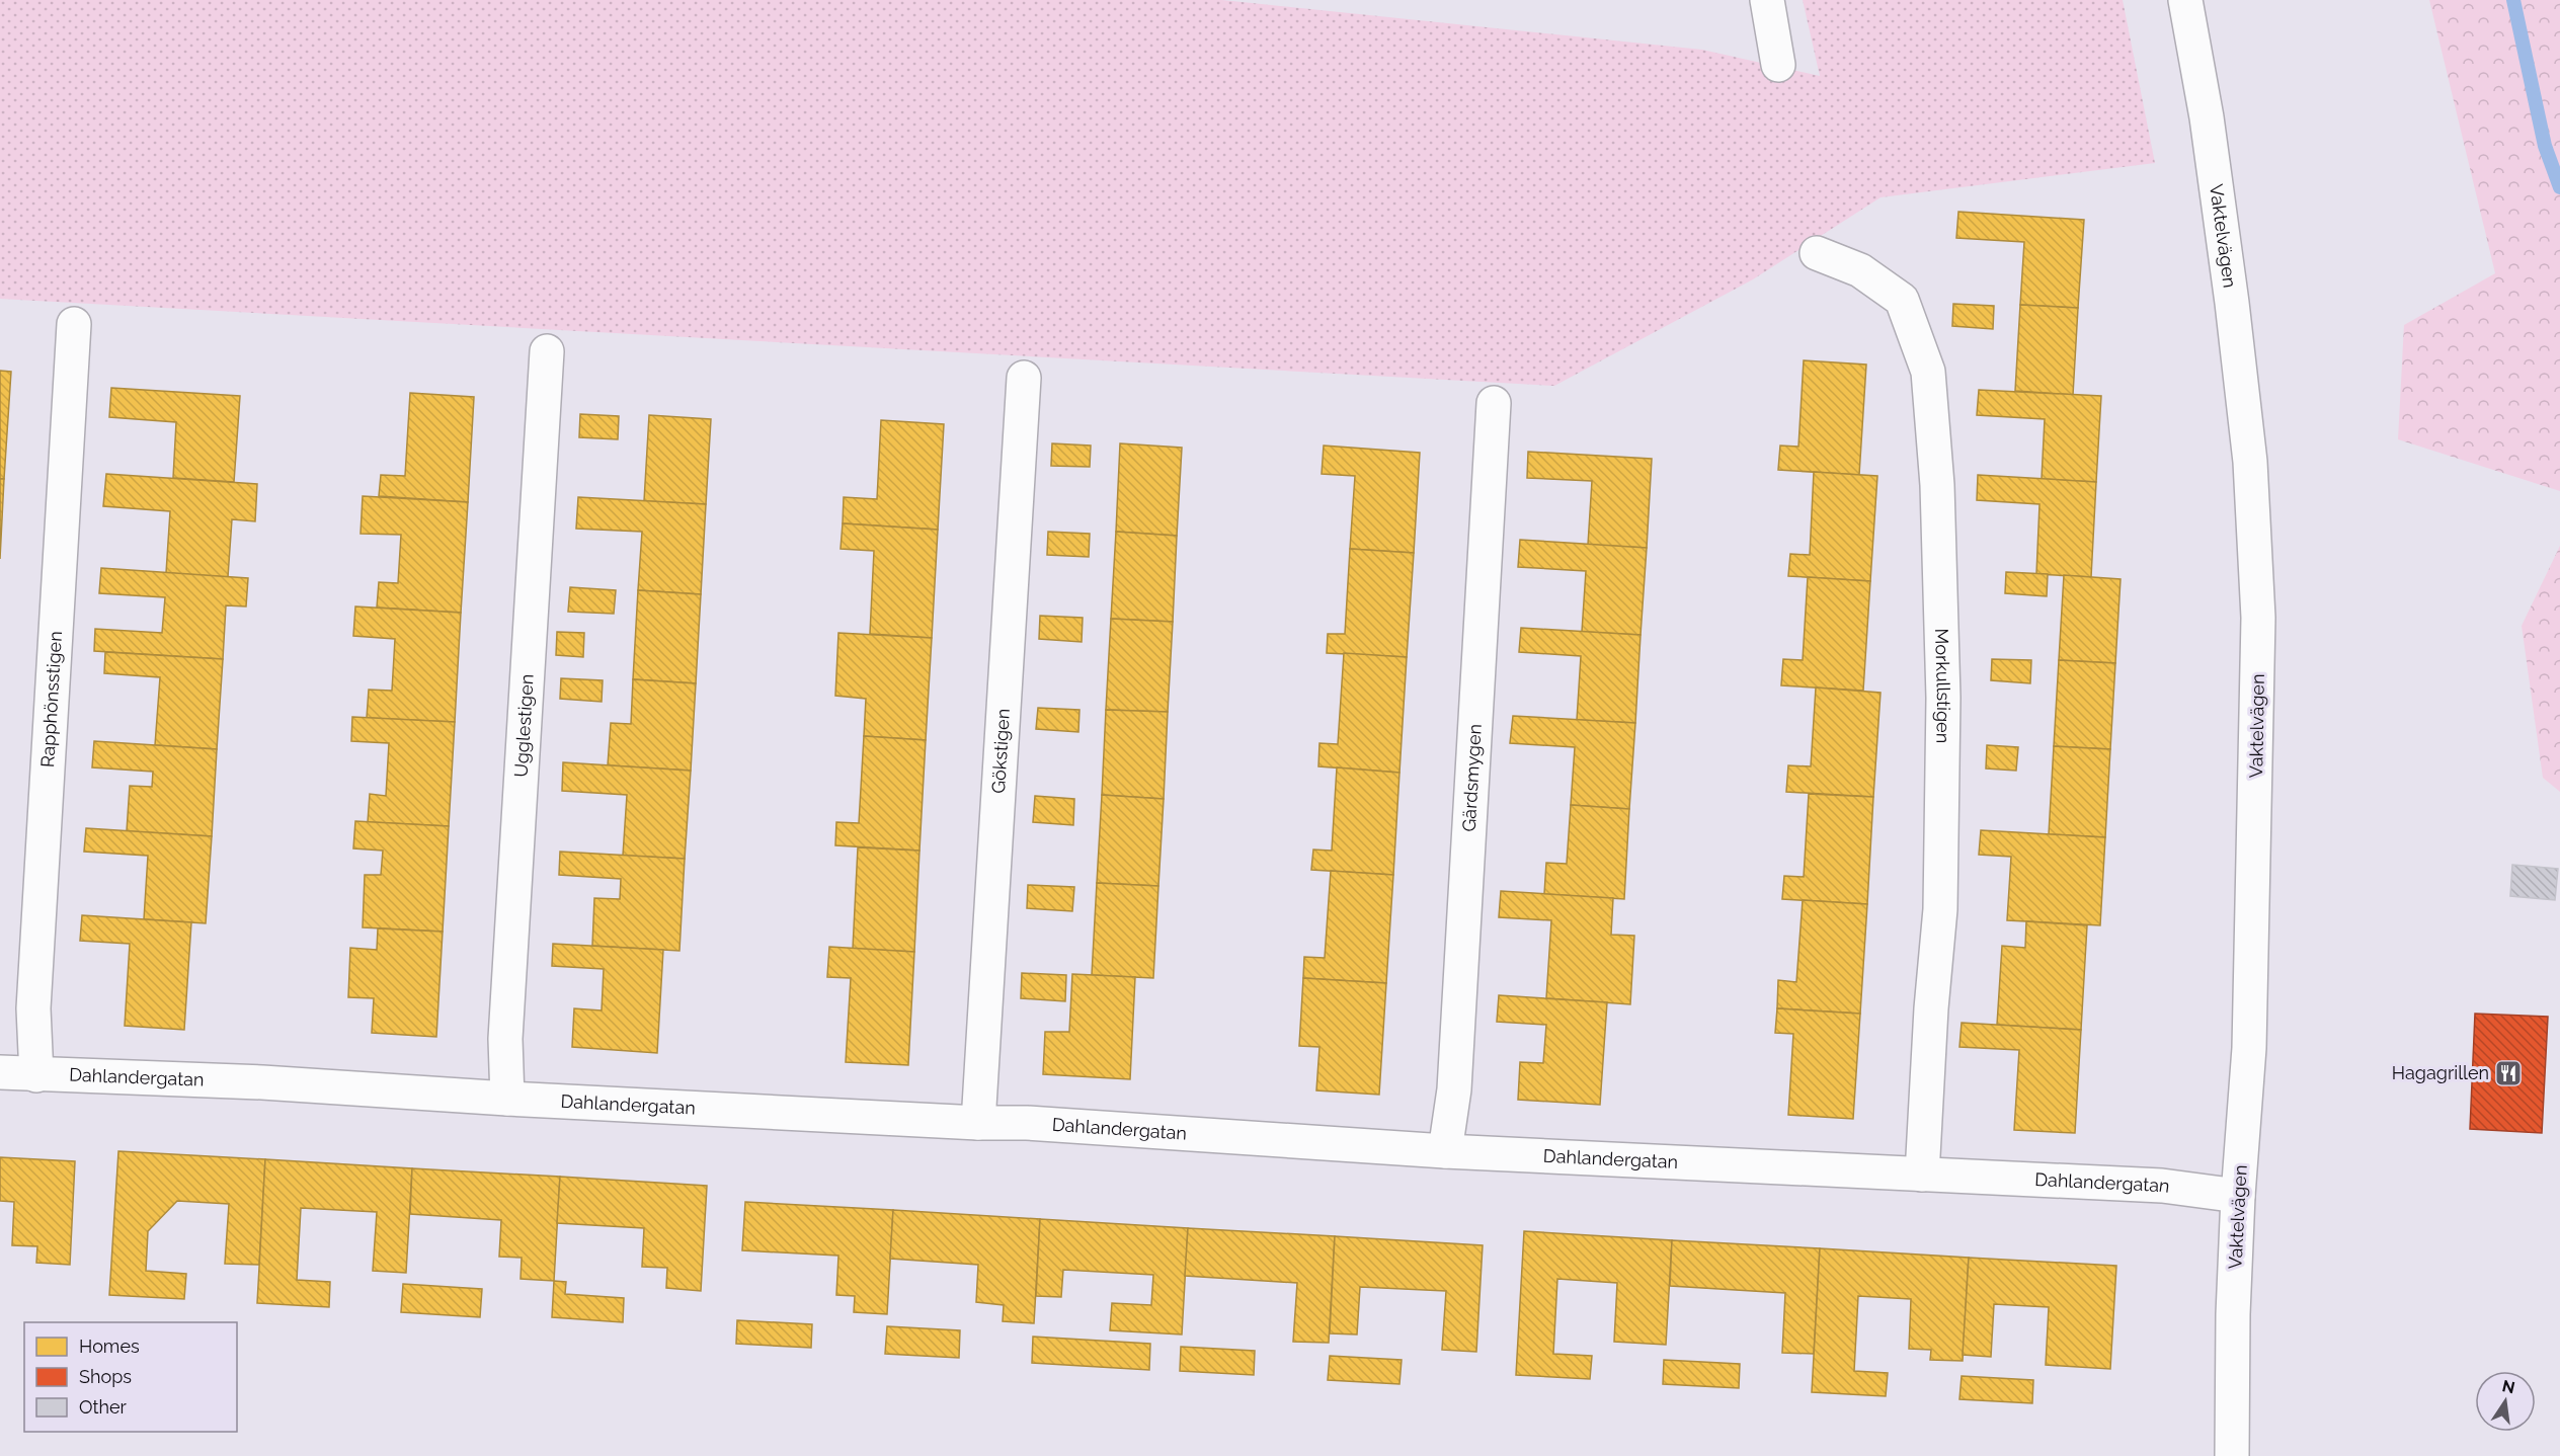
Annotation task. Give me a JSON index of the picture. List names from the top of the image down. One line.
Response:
{"streets":{"street":["Vaktelvägen","Morkullstigen","Rapphönsstigen","Ugglestigen","Gökstigen","Gärdsmygen","Dahlandergatan"]},"crossings":[["Vaktelvägen","Dahlandergatan"],["Morkullstigen","Dahlandergatan"],["Rapphönsstigen","Dahlandergatan"],["Ugglestigen","Dahlandergatan"],["Gökstigen","Dahlandergatan"],["Gärdsmygen","Dahlandergatan"]],"places":{"restaurant":["Hagagrillen"]},"legend":["Homes","Shops","Other"],"north":"top"}
